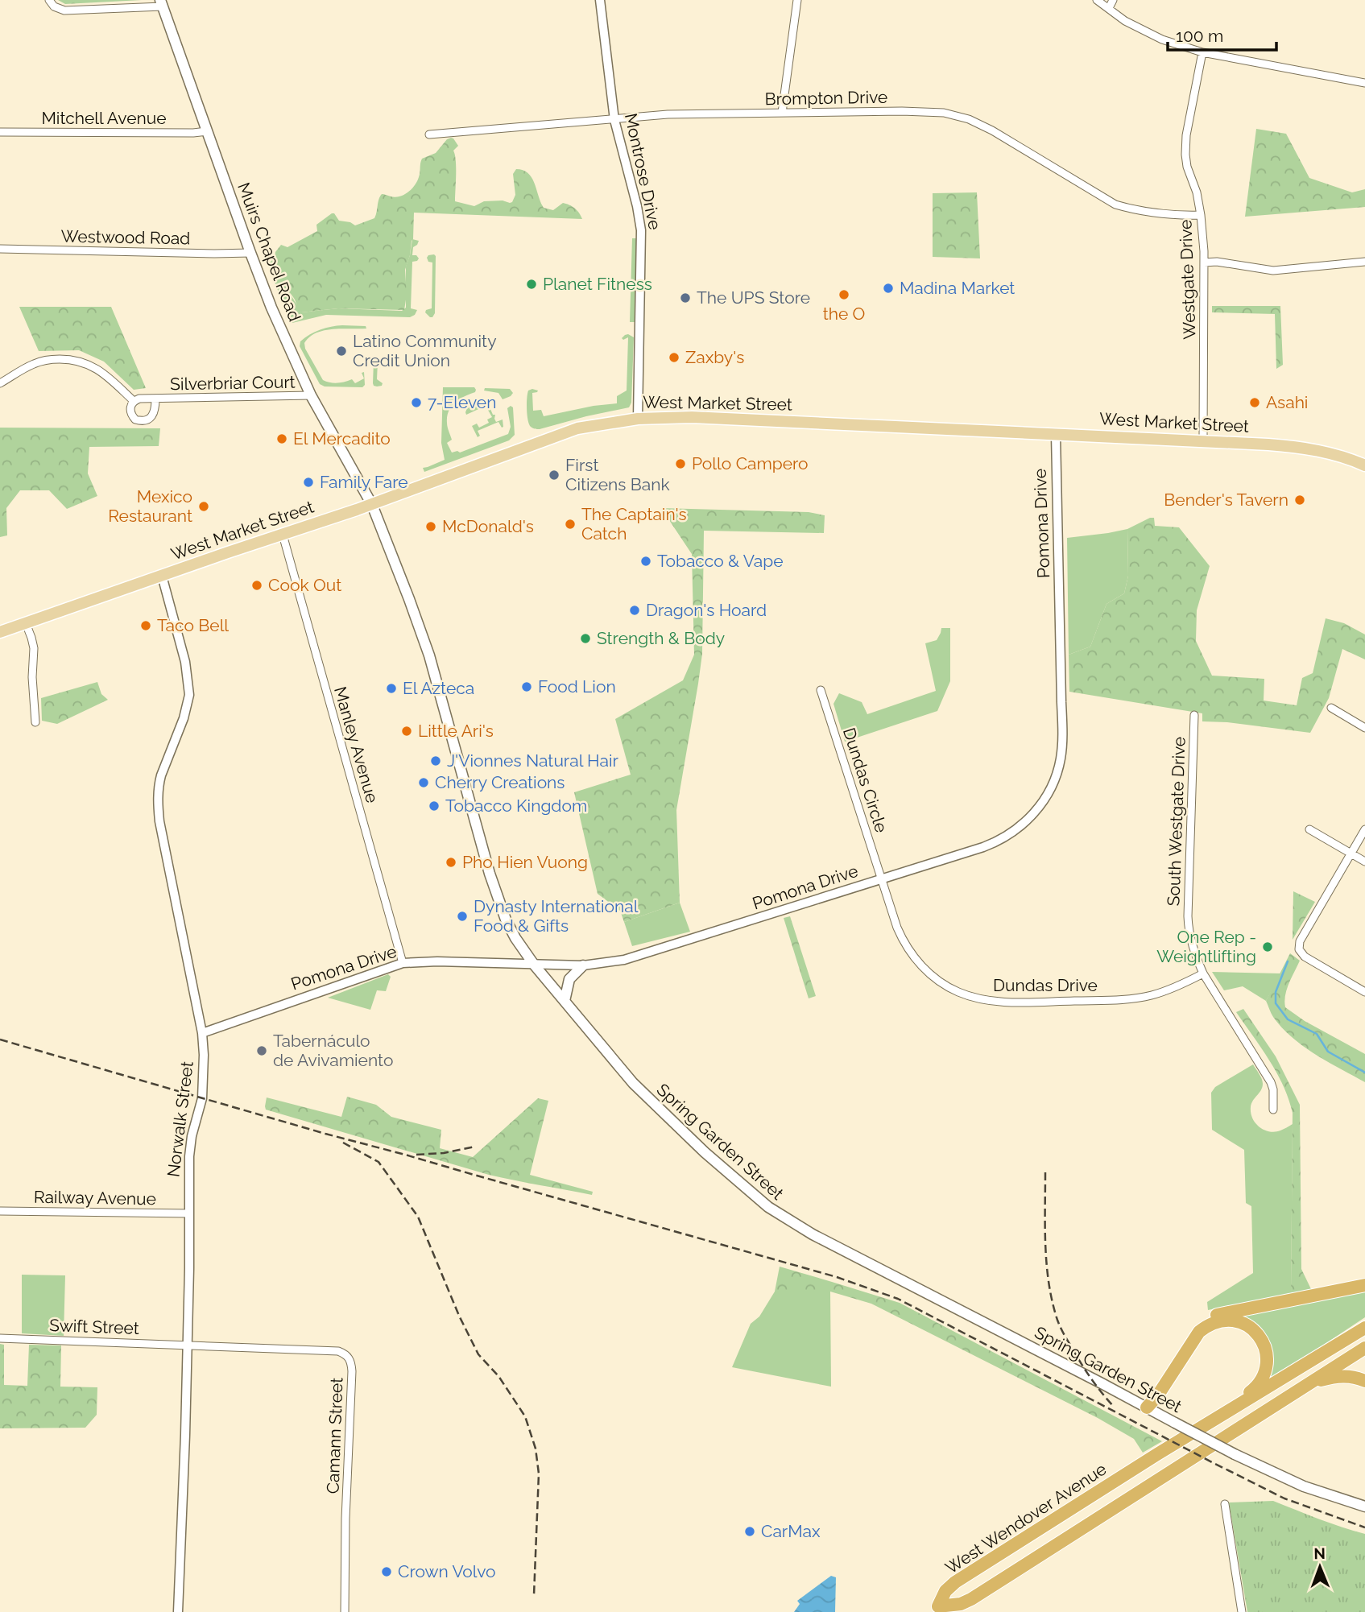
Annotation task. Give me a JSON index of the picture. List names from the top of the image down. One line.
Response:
{"streets":{"highway":["West Wendover Avenue"],"main road":["Muirs Chapel Road","West Market Street","Spring Garden Street"],"street":["Brompton Drive","Mitchell Avenue","Montrose Drive","Westwood Road","Westgate Drive","Silverbriar Court","Pomona Drive","Manley Avenue","Dundas Circle","South Westgate Drive","Dundas Drive","Norwalk Street","Railway Avenue","Swift Street","Camann Street"]},"crossings":[["Brompton Drive","Montrose Drive"],["Brompton Drive","Westgate Drive"],["Mitchell Avenue","Muirs Chapel Road"],["Montrose Drive","West Market Street"],["Westwood Road","Muirs Chapel Road"],["Muirs Chapel Road","Silverbriar Court"],["Muirs Chapel Road","West Market Street"],["Muirs Chapel Road","Spring Garden Street"],["Westgate Drive","West Market Street"],["West Market Street","Pomona Drive"],["West Market Street","Manley Avenue"],["West Market Street","Norwalk Street"],["West Market Street","Spring Garden Street"],["Pomona Drive","Manley Avenue"],["Pomona Drive","Dundas Circle"],["Pomona Drive","Dundas Drive"],["Pomona Drive","Norwalk Street"],["Pomona Drive","Spring Garden Street"],["Dundas Circle","Dundas Drive"],["South Westgate Drive","Dundas Drive"],["Norwalk Street","Railway Avenue"],["Norwalk Street","Swift Street"],["Norwalk Street","Camann Street"],["Swift Street","Camann Street"]],"places":["Planet Fitness","Madina Market","the O","The UPS Store","Latino Community Credit Union","Zaxby's","7-Eleven","Asahi","El Mercadito","Pollo Campero","First Citizens Bank","Family Fare","Bender's Tavern","Mexico Restaurant","The Captain's Catch","McDonald's","Tobacco & Vape","Cook Out","Dragon's Hoard","Taco Bell","Strength & Body","Food Lion","El Azteca","Little Ari's","J'Vionnes Natural Hair","Cherry Creations","Tobacco Kingdom","Pho Hien Vuong","Dynasty International Food & Gifts","One Rep - Weightlifting","Tabernáculo de Avivamiento","CarMax","Crown Volvo"],"scale_bar":"100 m","north":"top"}
